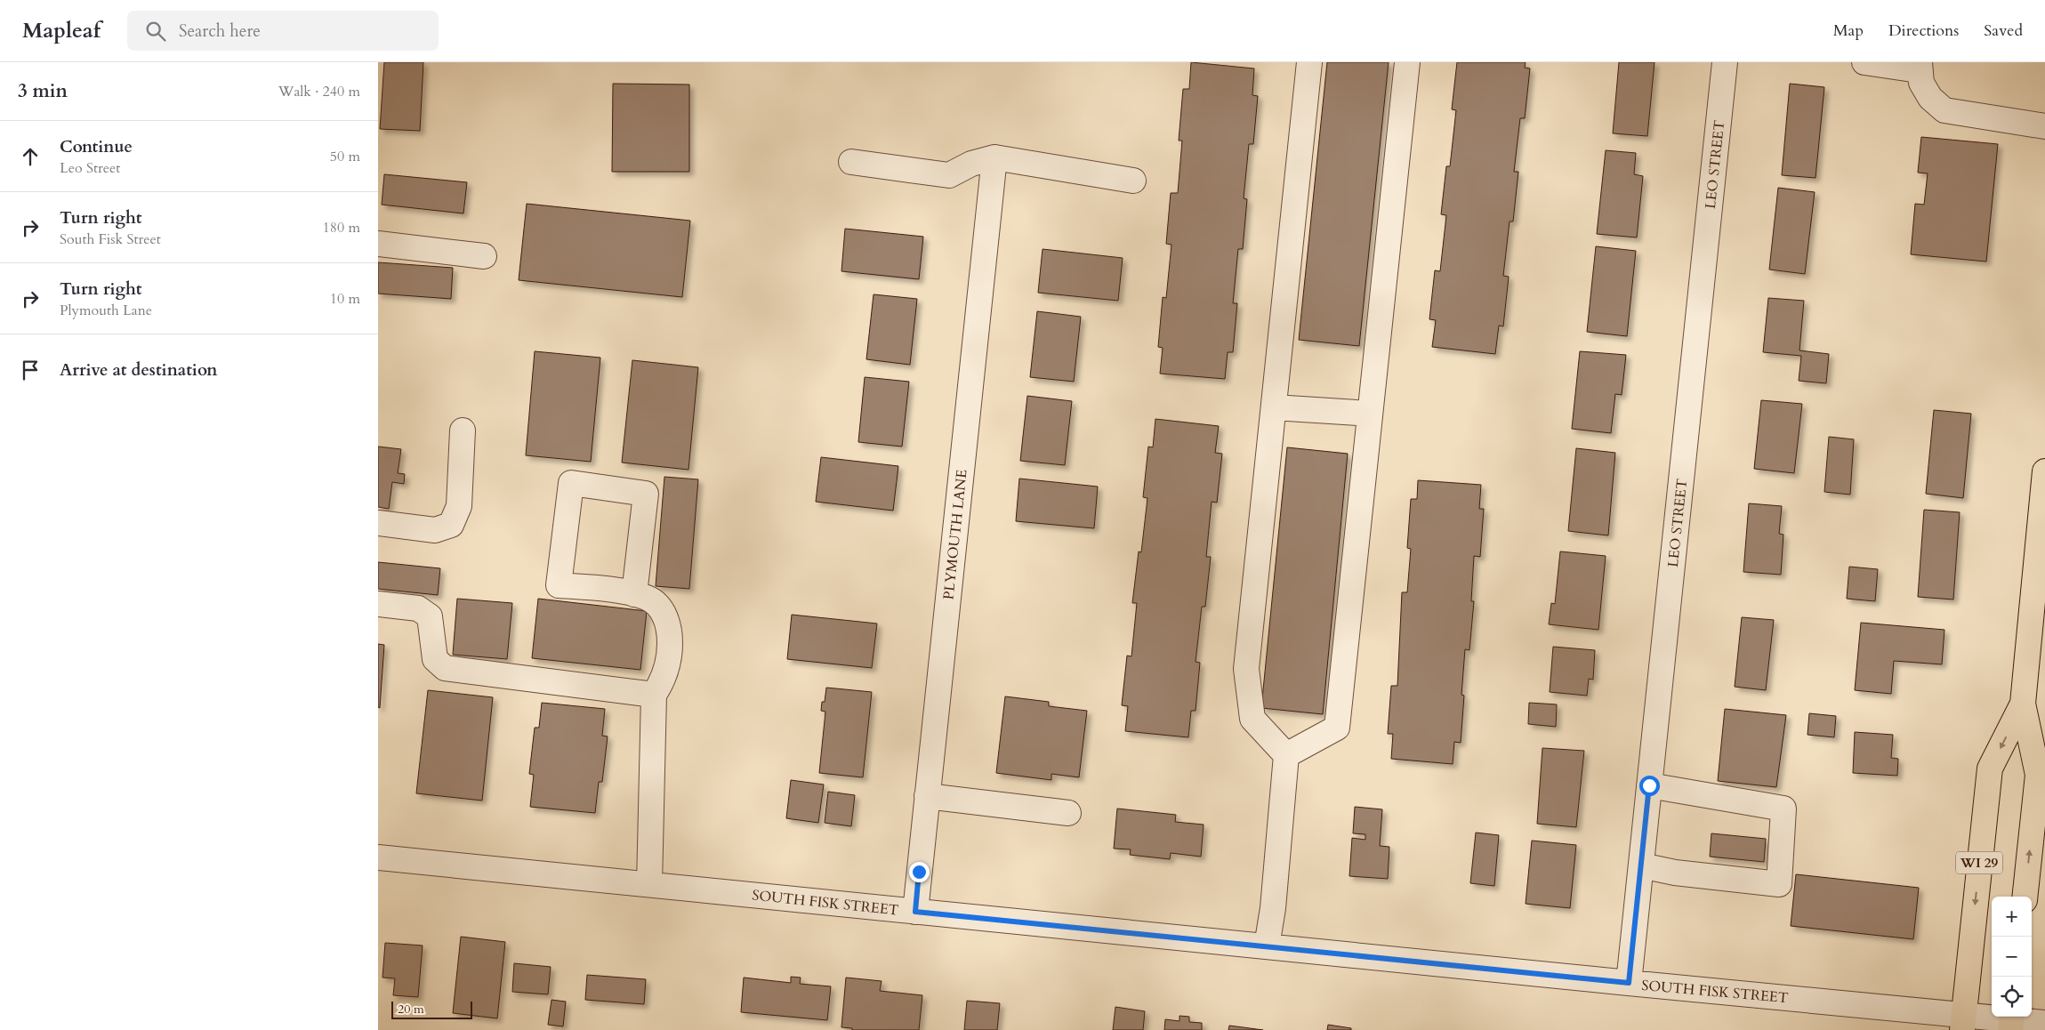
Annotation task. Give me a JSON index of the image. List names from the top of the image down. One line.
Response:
{"streets":{"main road":["WI 29"],"street":["LEO STREET","PLYMOUTH LANE","SOUTH FISK STREET"]},"crossings":[["LEO STREET","SOUTH FISK STREET"],["PLYMOUTH LANE","SOUTH FISK STREET"],["WI 29","SOUTH FISK STREET"]],"scale_bar":"20 m","page":{"header":"Mapleaf","search":"Search here","nav":["Map","Directions","Saved"],"heading":["3 min","Walk · 240 m"],"list":[["Continue","Leo Street","50 m"],["Turn right","South Fisk Street","180 m"],["Turn right","Plymouth Lane","10 m"],"Arrive at destination"],"map_buttons":["+","−"],"scale":"20 m"}}
